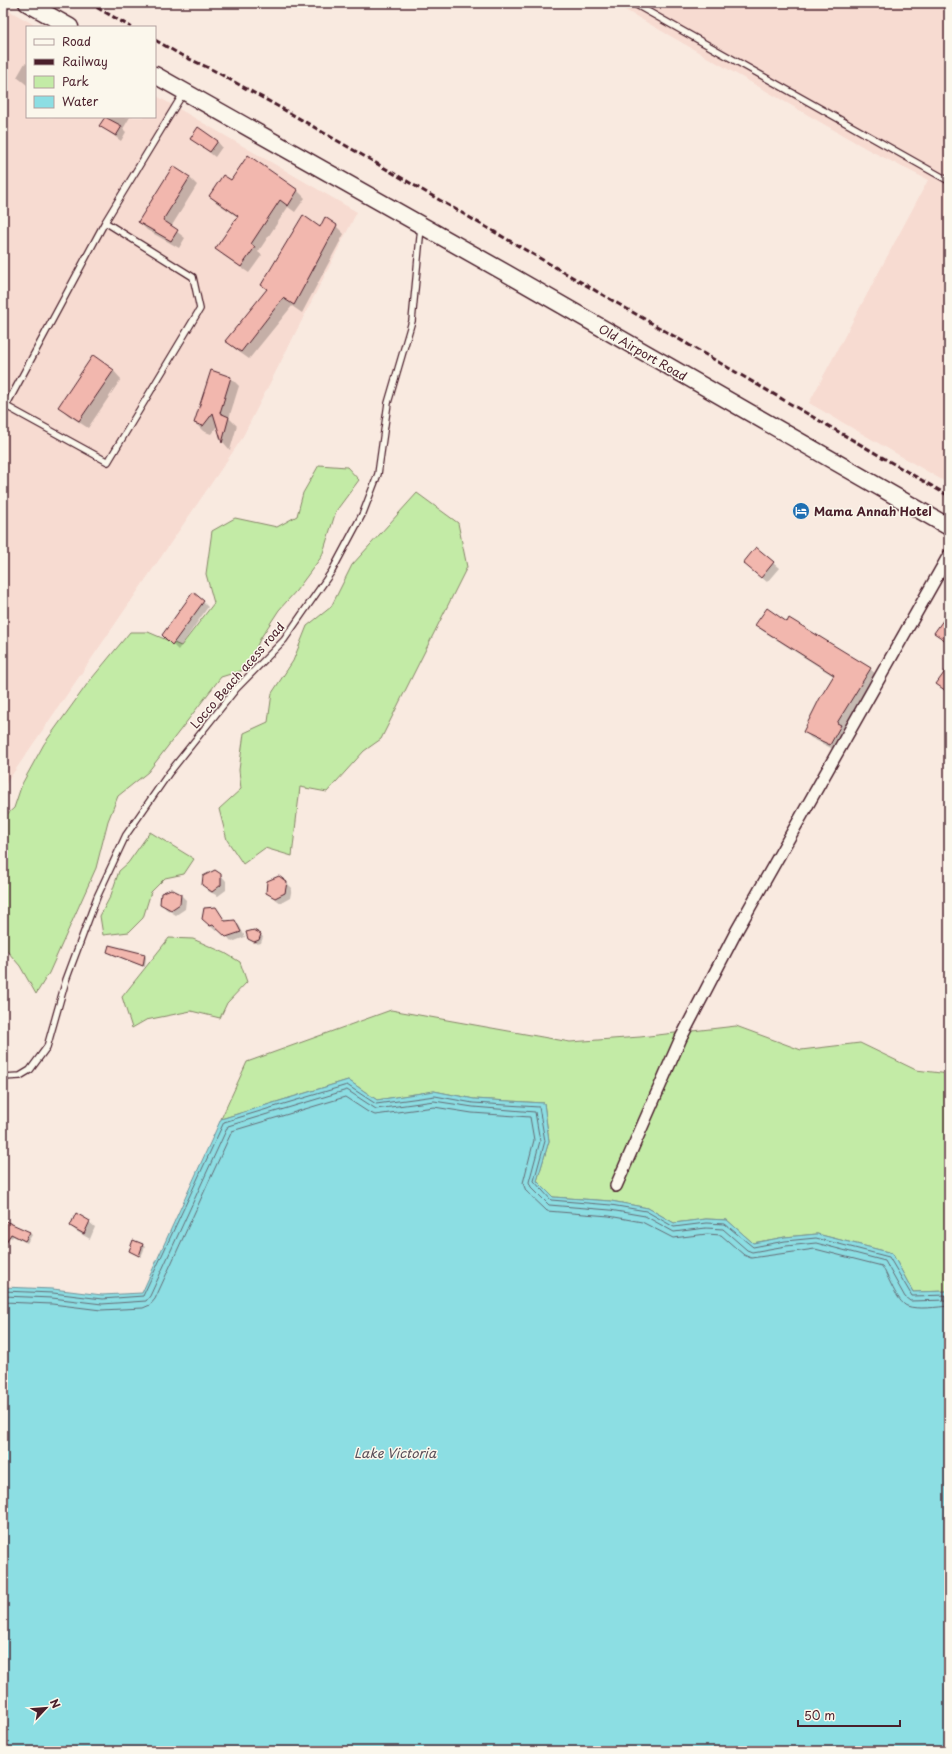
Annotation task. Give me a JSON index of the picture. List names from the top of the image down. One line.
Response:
{"streets":{"main road":["Old Airport Road"],"lane":["Locco Beach acess road"]},"crossings":[["Old Airport Road","Locco Beach acess road"]],"water":["Lake Victoria"],"places":{"hotel":["Mama Annah Hotel"]},"legend":["Road","Railway","Park","Water"],"scale_bar":"50 m","north":"top right"}
